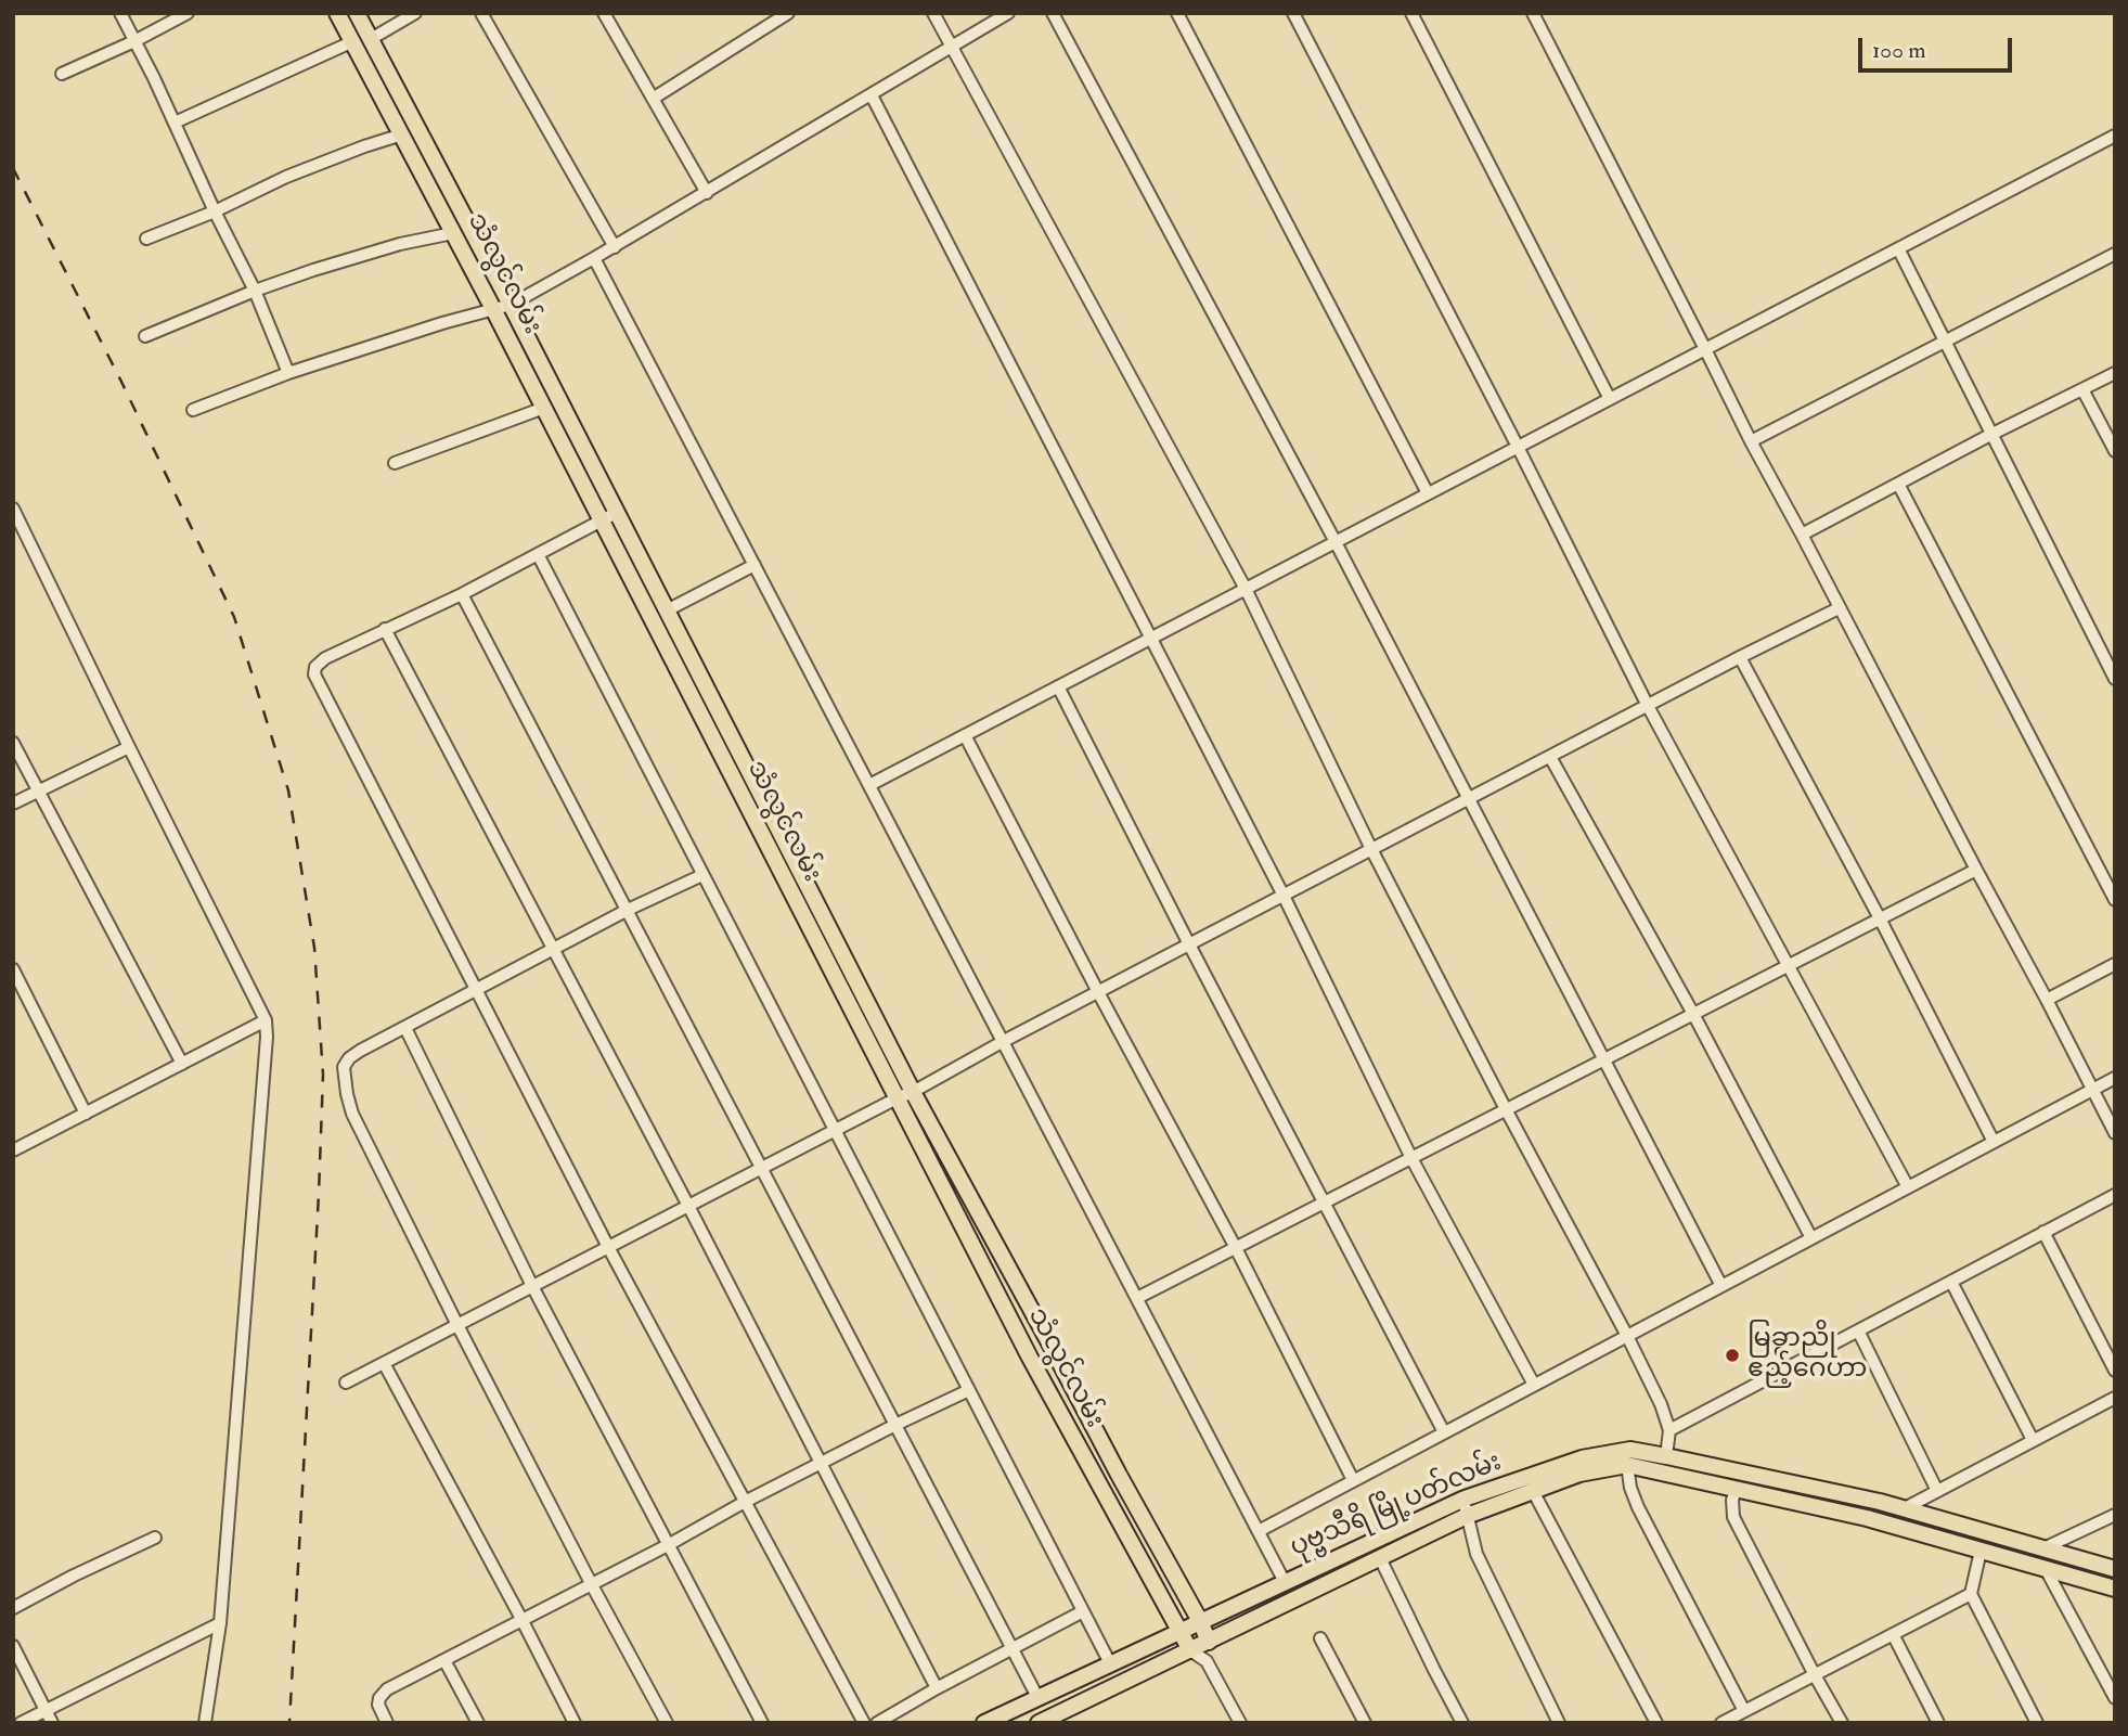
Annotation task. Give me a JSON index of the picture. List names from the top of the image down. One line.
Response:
{"streets":{"main road":["သံလွင်လမ်း","ပုဗ္ဗသီရိ မြို့ပတ်လမ်း"]},"crossings":[["သံလွင်လမ်း","ပုဗ္ဗသီရိ မြို့ပတ်လမ်း"]],"places":["မြခွာညို ဧည့်ဂေဟာ"],"scale_bar":"100 m"}
